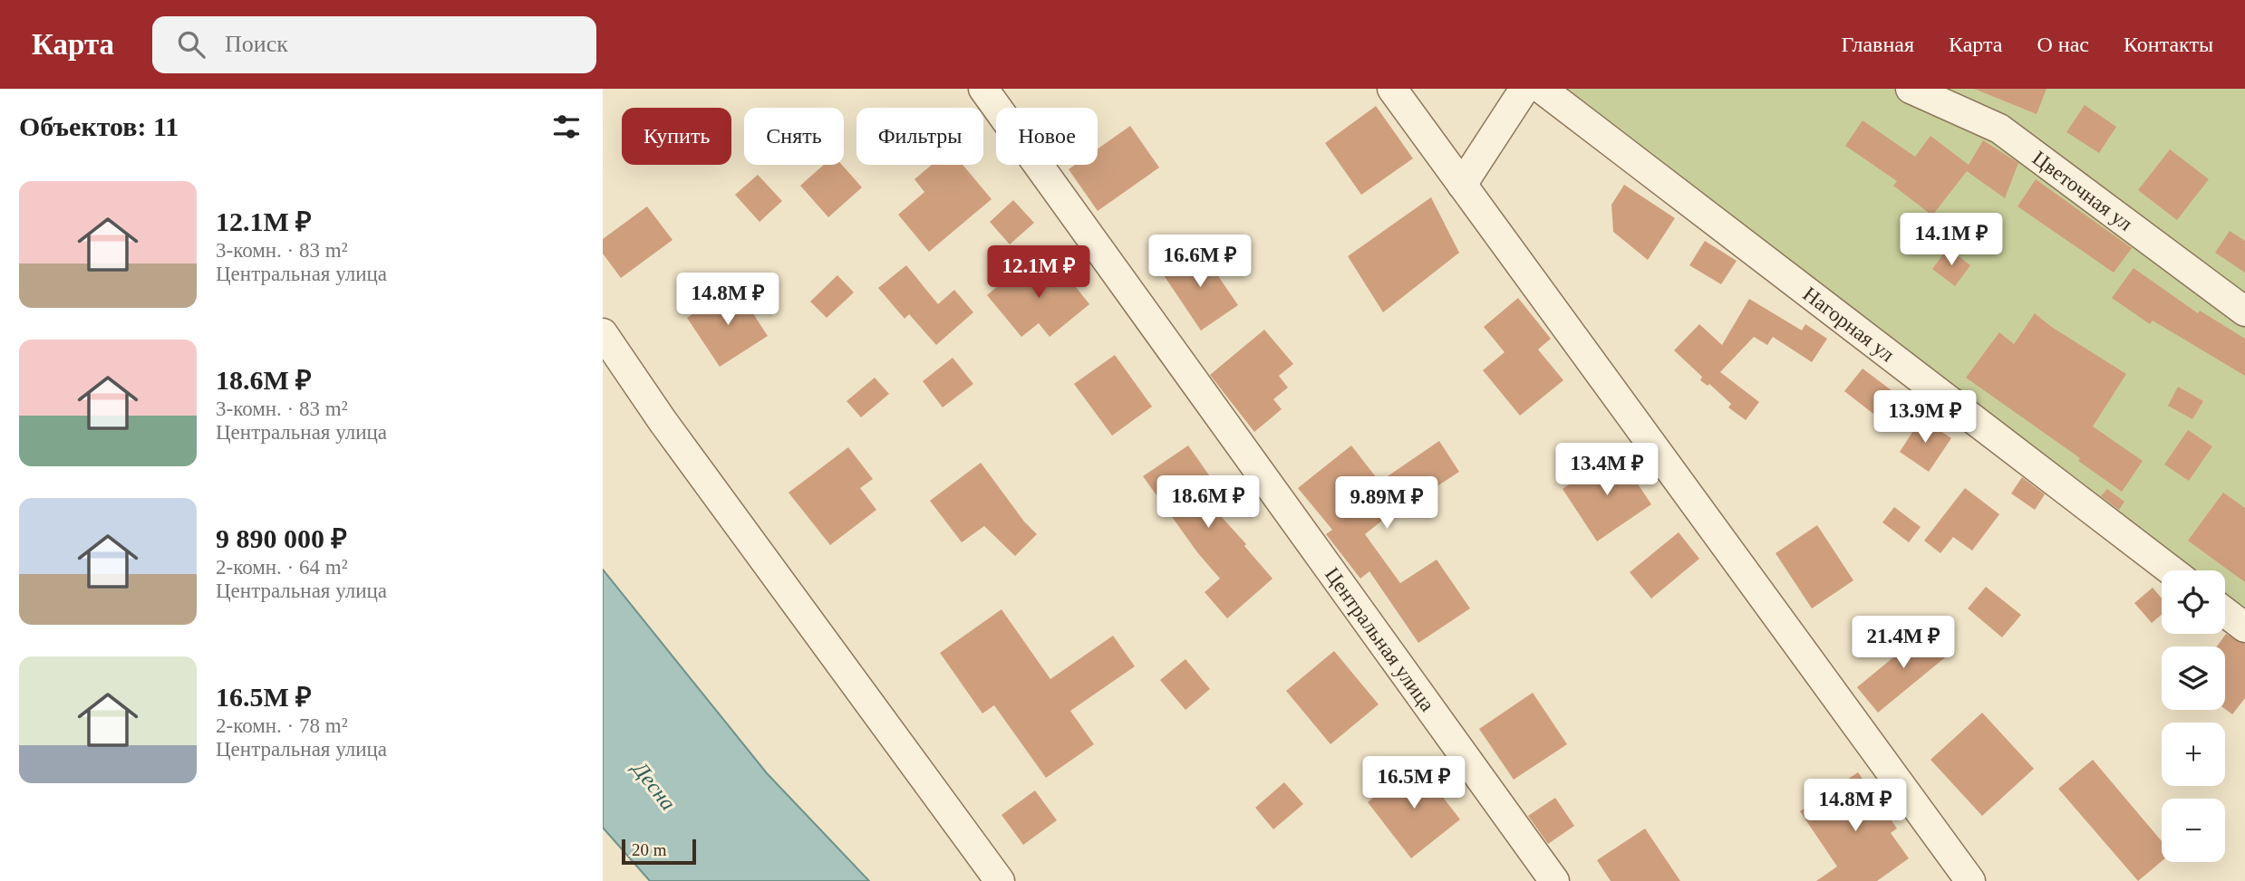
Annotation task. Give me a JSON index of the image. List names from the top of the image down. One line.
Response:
{"streets":{"street":["Цветочная ул","Нагорная ул","Центральная улица"]},"water":["Десна"],"scale_bar":"20 m","page":{"header":"Карта","search":"Поиск","nav":["Главная","Карта","О нас","Контакты"],"heading":"Объектов: 11","chip":["Купить","Снять","Фильтры","Новое"],"list":[{"name":"12.1M ₽","note":"3-комн. · 83 m² · Центральная улица"},{"name":"18.6M ₽","note":"3-комн. · 83 m² · Центральная улица"},{"name":"9 890 000 ₽","note":"2-комн. · 64 m² · Центральная улица"},{"name":"16.5M ₽","note":"2-комн. · 78 m² · Центральная улица"}],"price":["14.1M ₽","16.6M ₽","12.1M ₽","14.8M ₽","13.9M ₽","13.4M ₽","18.6M ₽","9.89M ₽","21.4M ₽","16.5M ₽","14.8M ₽"],"map_buttons":["+","−"],"scale":"20 m"}}
